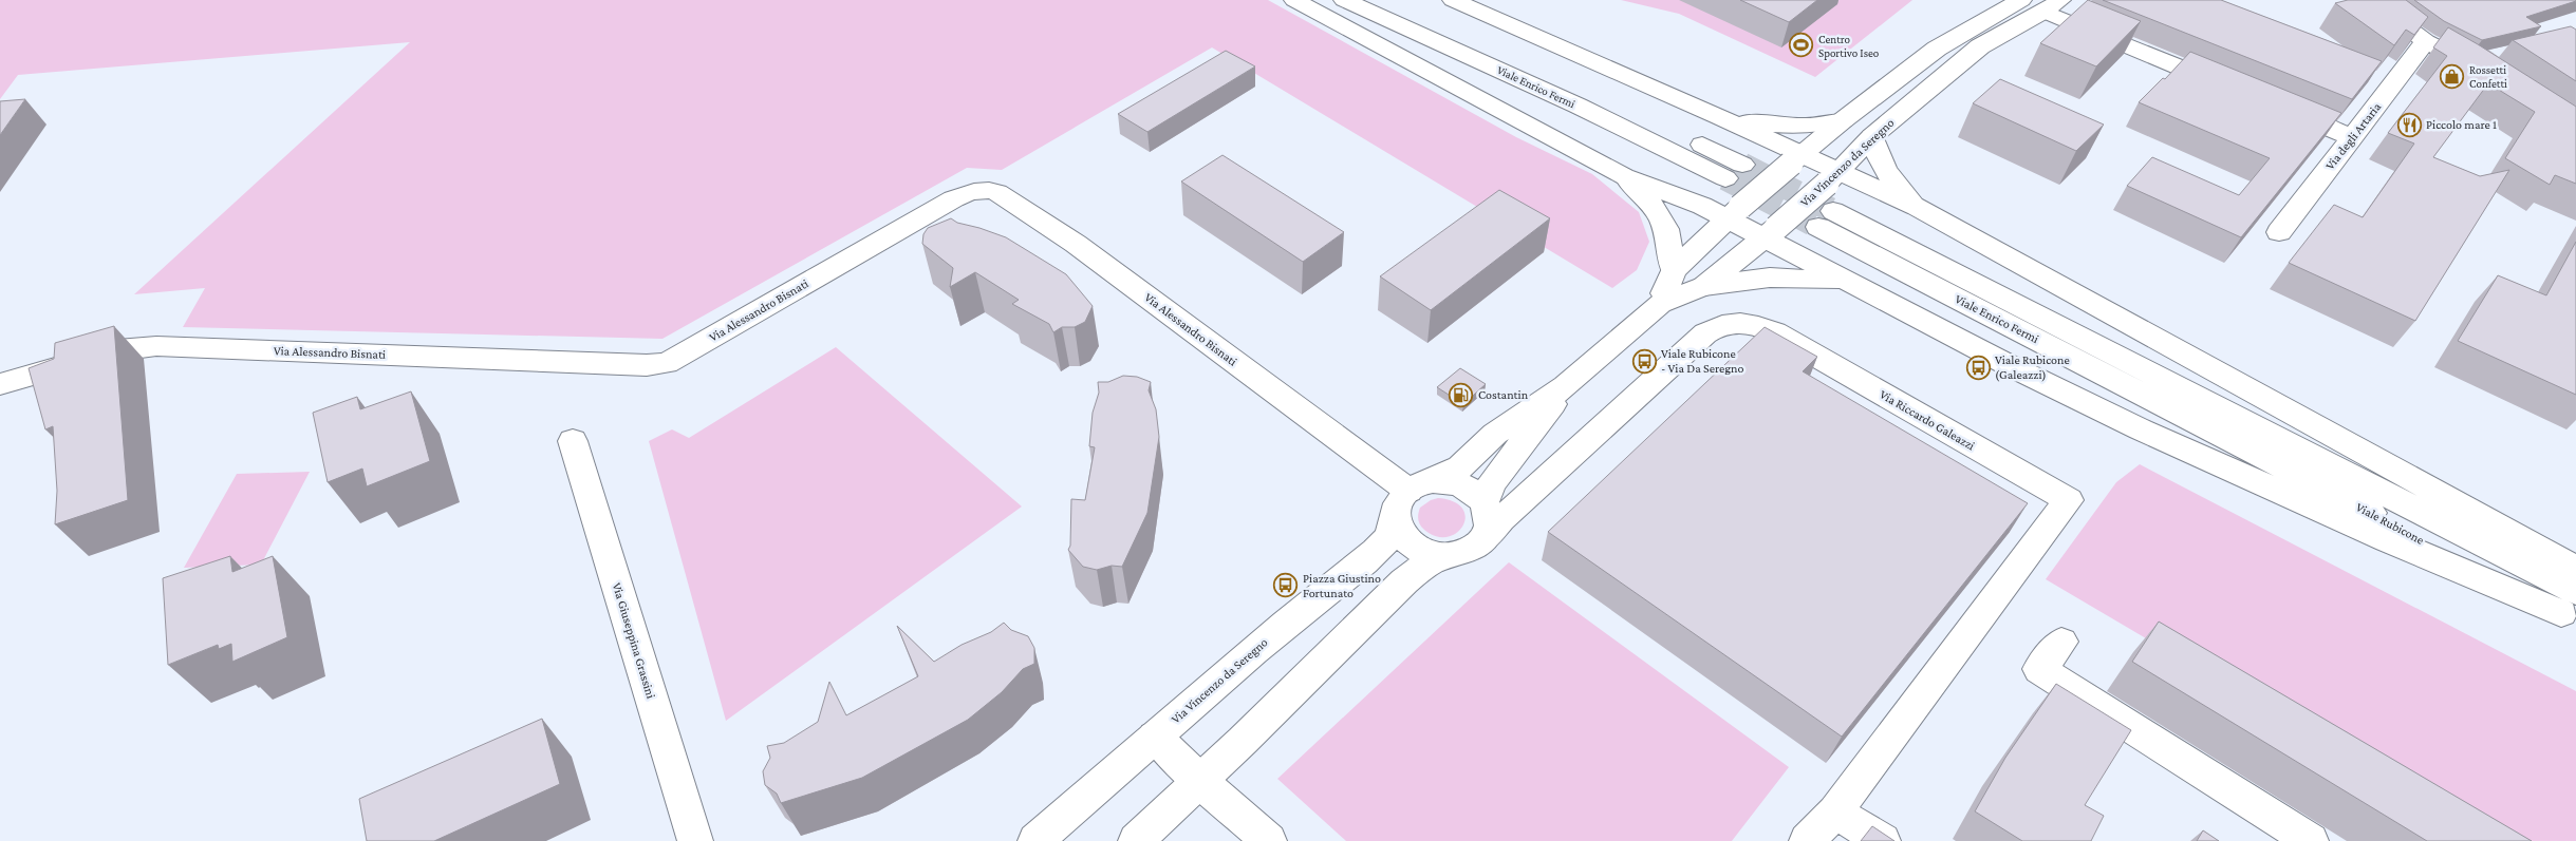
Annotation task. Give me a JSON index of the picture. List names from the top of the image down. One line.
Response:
{"streets":{"main road":["Viale Enrico Fermi","Via degli Artaria","Via Vincenzo da Seregno","Via Alessandro Bisnati","Via Riccardo Galeazzi","Viale Rubicone","Via Giuseppina Grassini"]},"crossings":[["Viale Enrico Fermi","Viale Rubicone"],["Via Vincenzo da Seregno","Via Alessandro Bisnati"],["Via Vincenzo da Seregno","Via Riccardo Galeazzi"],["Via Alessandro Bisnati","Via Riccardo Galeazzi"]],"places":{"sports":["Centro Sportivo Iseo"],"shop":["Rossetti Confetti"],"restaurant":["Piccolo mare 1"],"bus stop":["Viale Rubicone - Via Da Seregno","Viale Rubicone (Galeazzi)","Piazza Giustino Fortunato"],"fuel station":["Costantin"]}}
